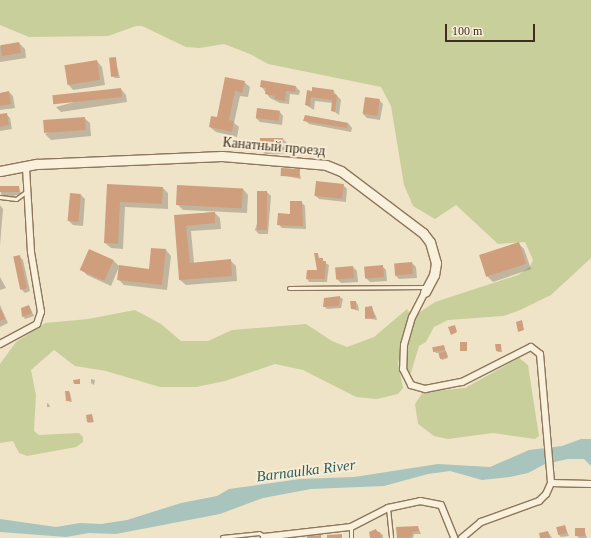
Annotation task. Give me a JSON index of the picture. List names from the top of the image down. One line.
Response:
{"streets":{"street":["Канатный проезд"]},"water":["Barnaulka River"],"scale_bar":"100 m"}
